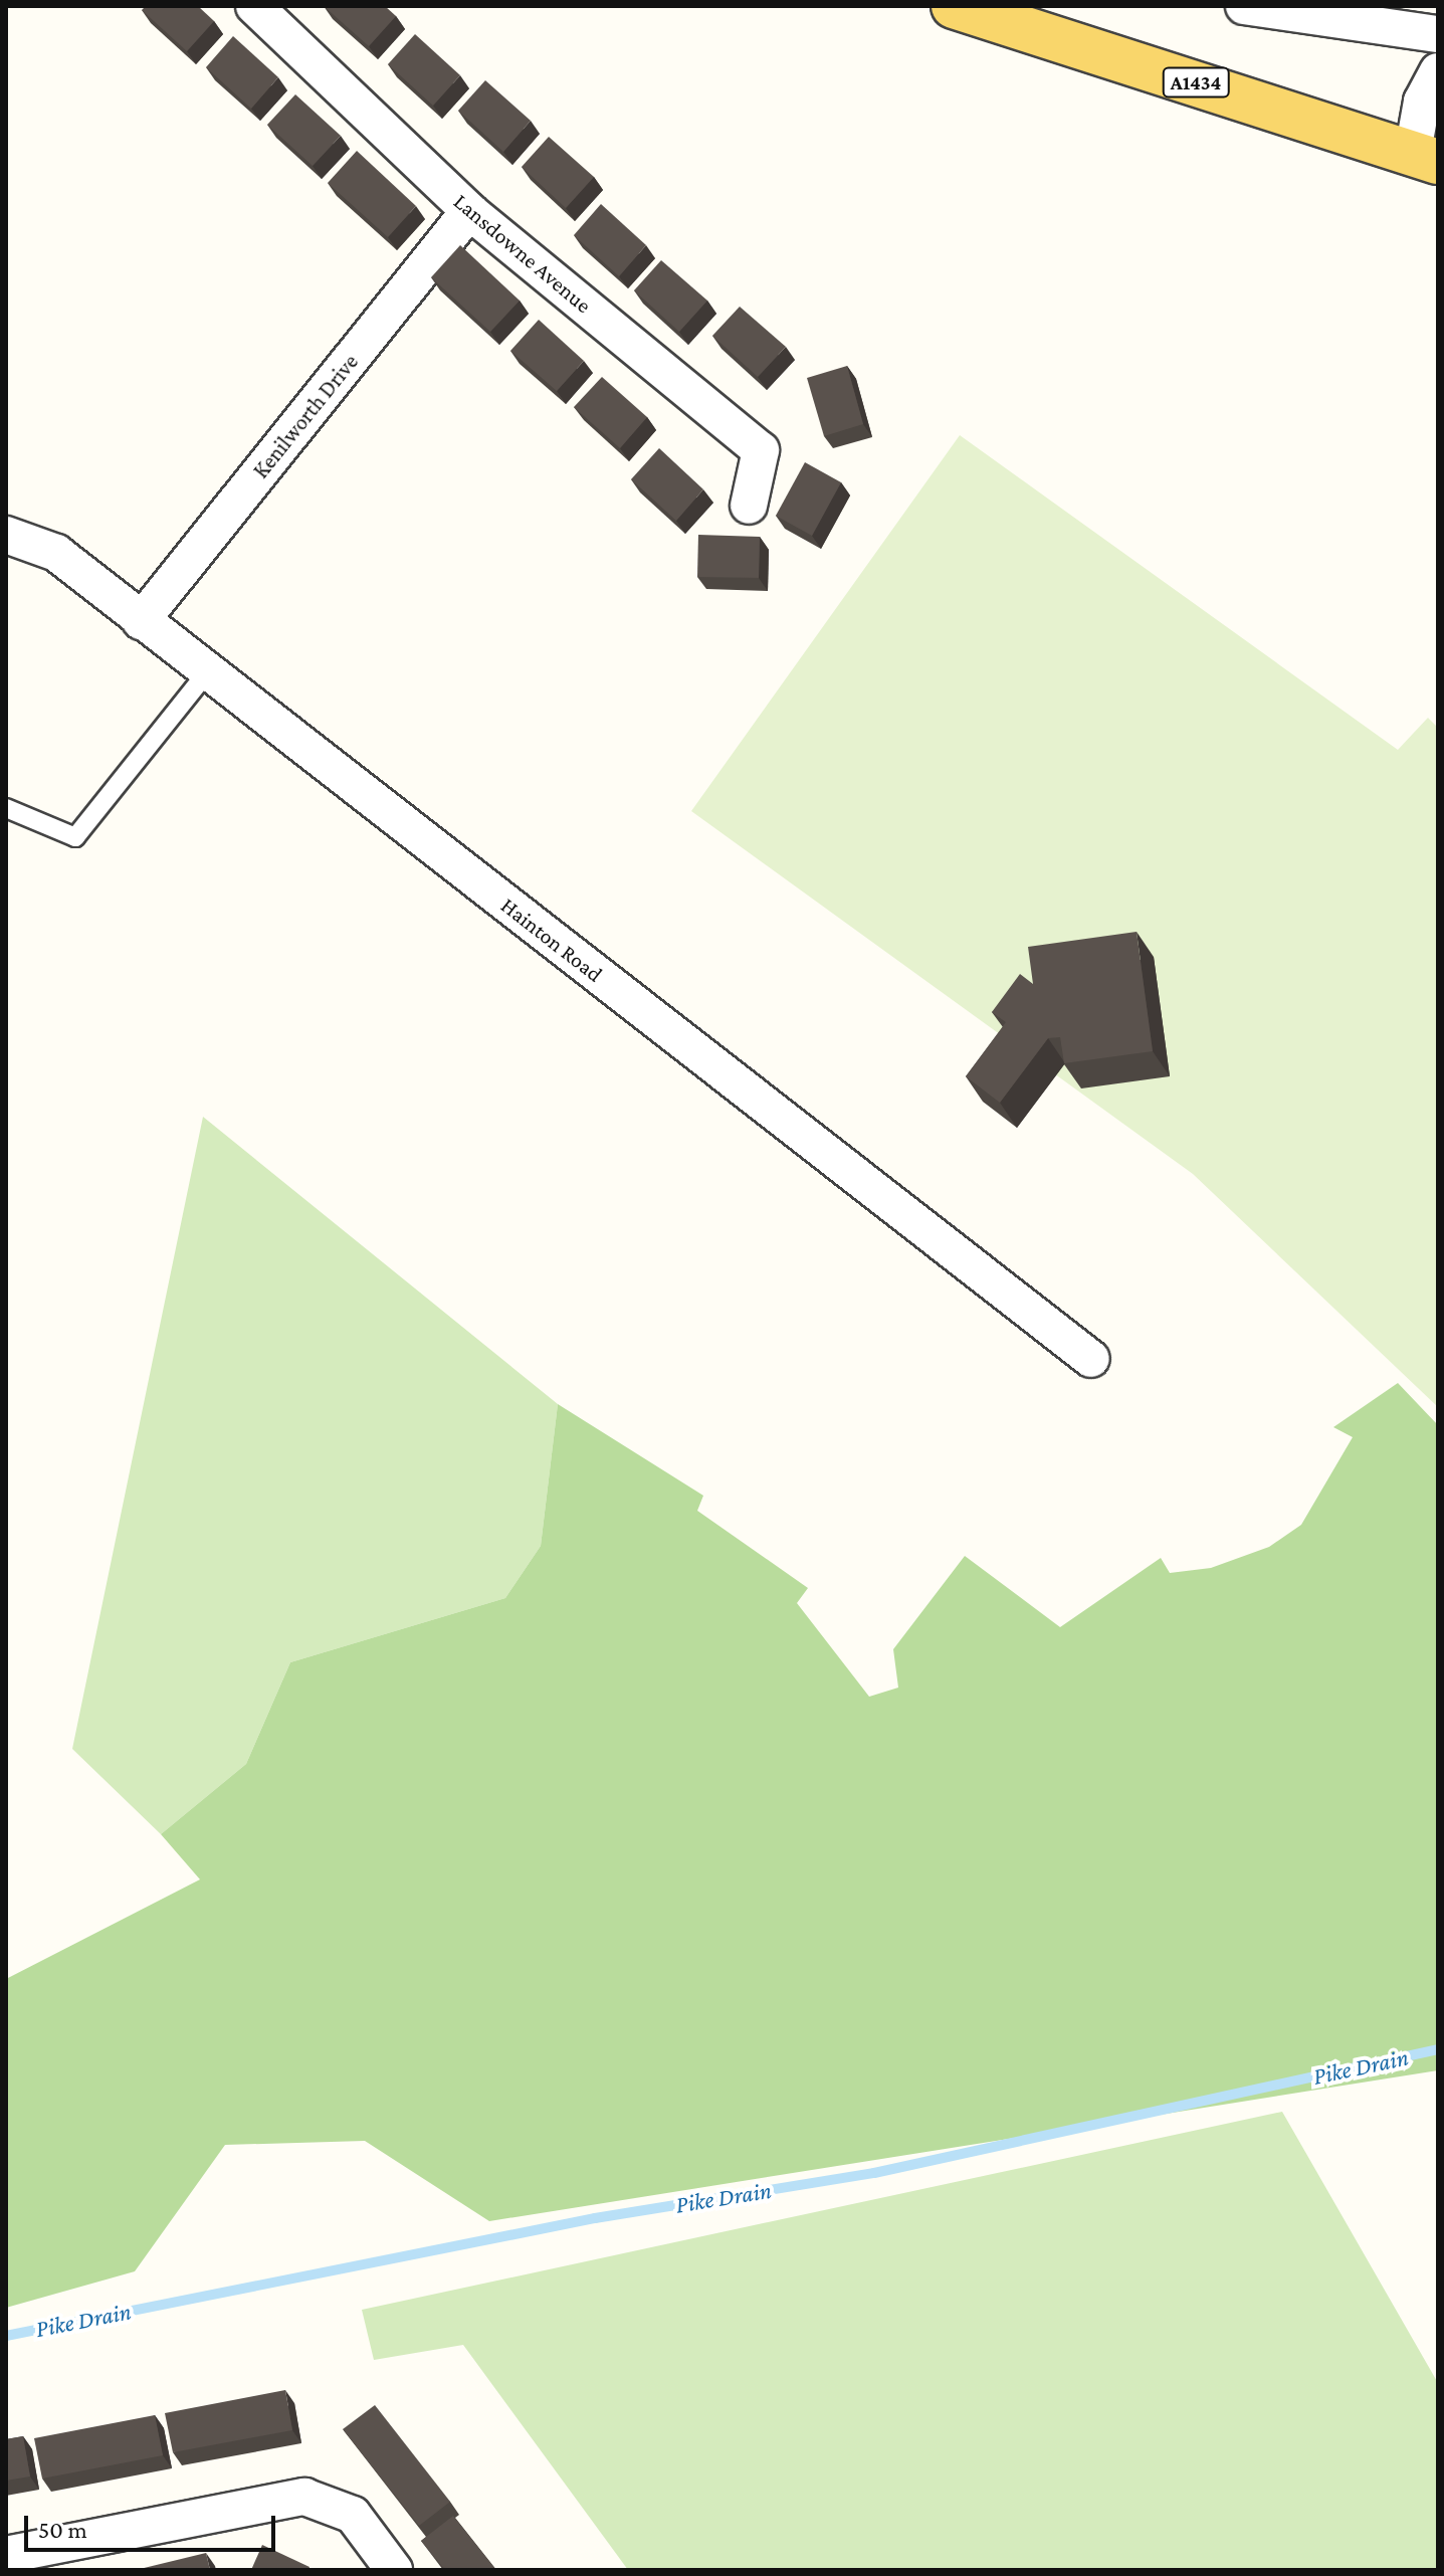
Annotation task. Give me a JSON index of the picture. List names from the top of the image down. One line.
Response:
{"streets":{"main road":["A1434"],"street":["Lansdowne Avenue","Kenilworth Drive","Hainton Road"]},"crossings":[["Lansdowne Avenue","Kenilworth Drive"],["Kenilworth Drive","Hainton Road"]],"water":["Pike Drain"],"scale_bar":"50 m"}
